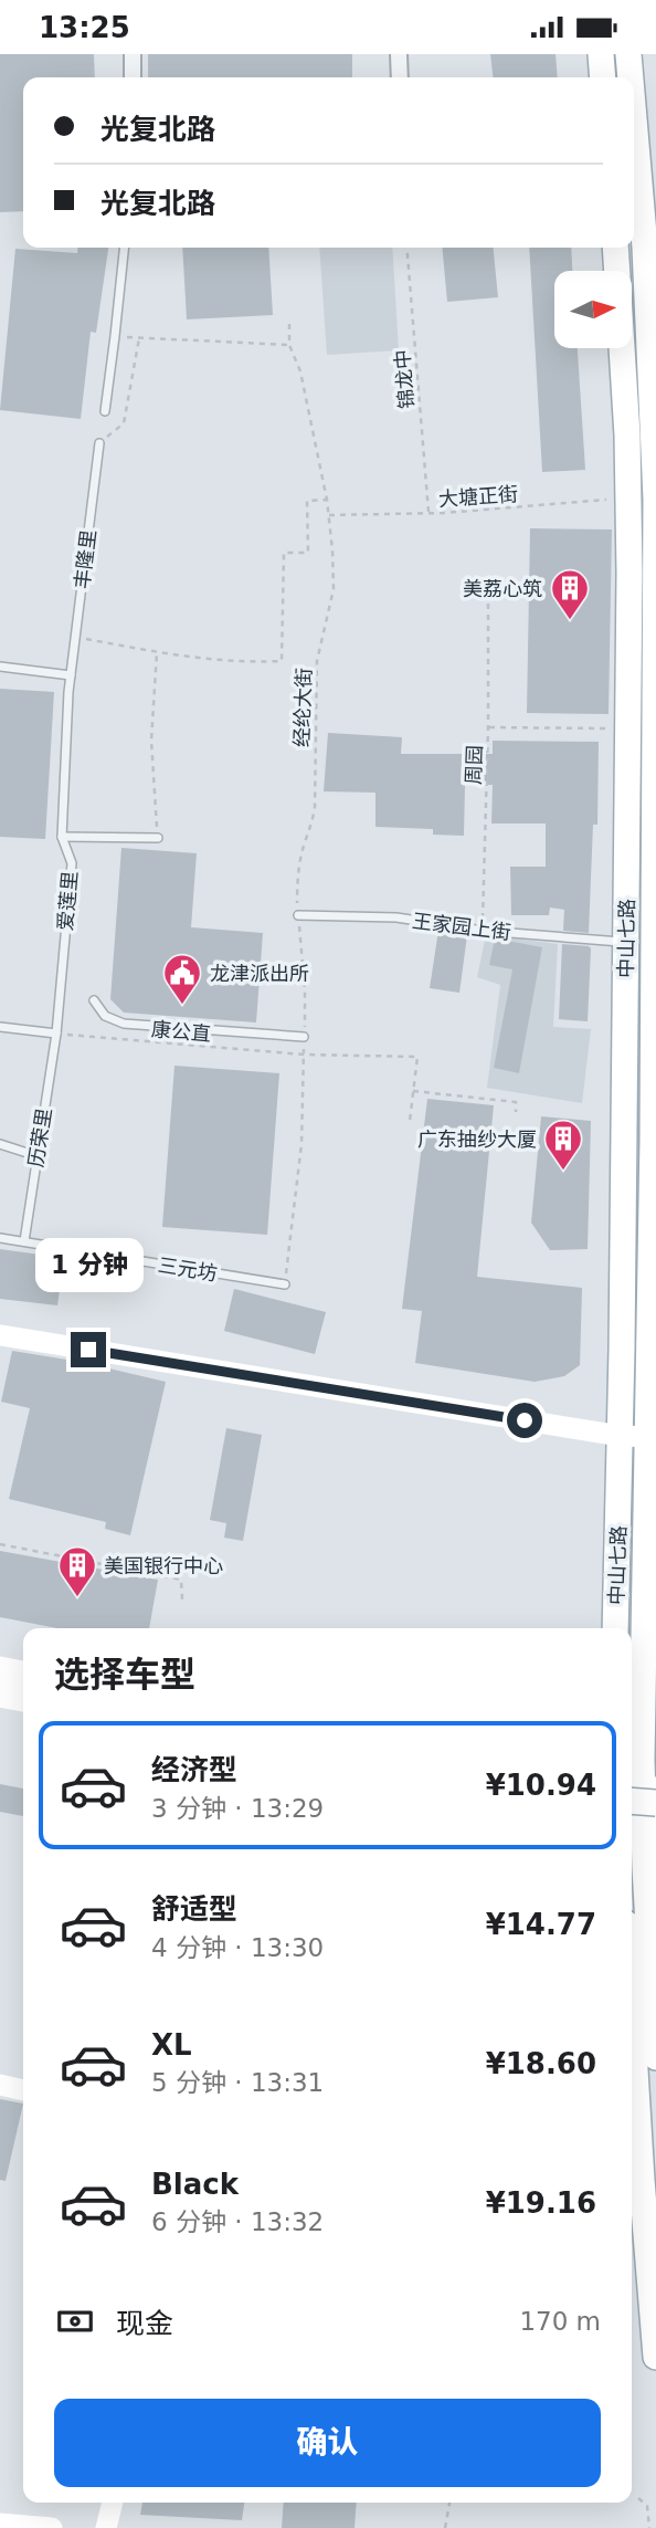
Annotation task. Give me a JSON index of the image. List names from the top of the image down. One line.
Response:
{"streets":{"main road":["中山七路"],"lane":["丰隆里","爱莲里","王家园上街","历荣里","三元坊"],"path":["锦龙中","大塘正街","经纶大街","周园","康公直"]},"crossings":[["锦龙中","大塘正街"],["大塘正街","经纶大街"],["大塘正街","中山七路"],["丰隆里","爱莲里"],["经纶大街","王家园上街"],["经纶大街","康公直"],["经纶大街","三元坊"],["周园","王家园上街"],["爱莲里","康公直"],["爱莲里","历荣里"],["王家园上街","中山七路"],["康公直","历荣里"],["历荣里","三元坊"]],"places":{"building":["美荔心筑","广东抽纱大厦","美国银行中心"],"public building":["龙津派出所"]},"north":"right","page":{"status":"13:25","banner":["光复北路","光复北路"],"bubble":"1 分钟","heading":"选择车型","list":[{"name":"经济型","note":"3 分钟 · 13:29","value":"¥10.94"},{"name":"舒适型","note":"4 分钟 · 13:30","value":"¥14.77"},{"name":"XL","note":"5 分钟 · 13:31","value":"¥18.60"},{"name":"Black","note":"6 分钟 · 13:32","value":"¥19.16"}],"pay":["现金","170 m"],"buttons":"确认"}}
